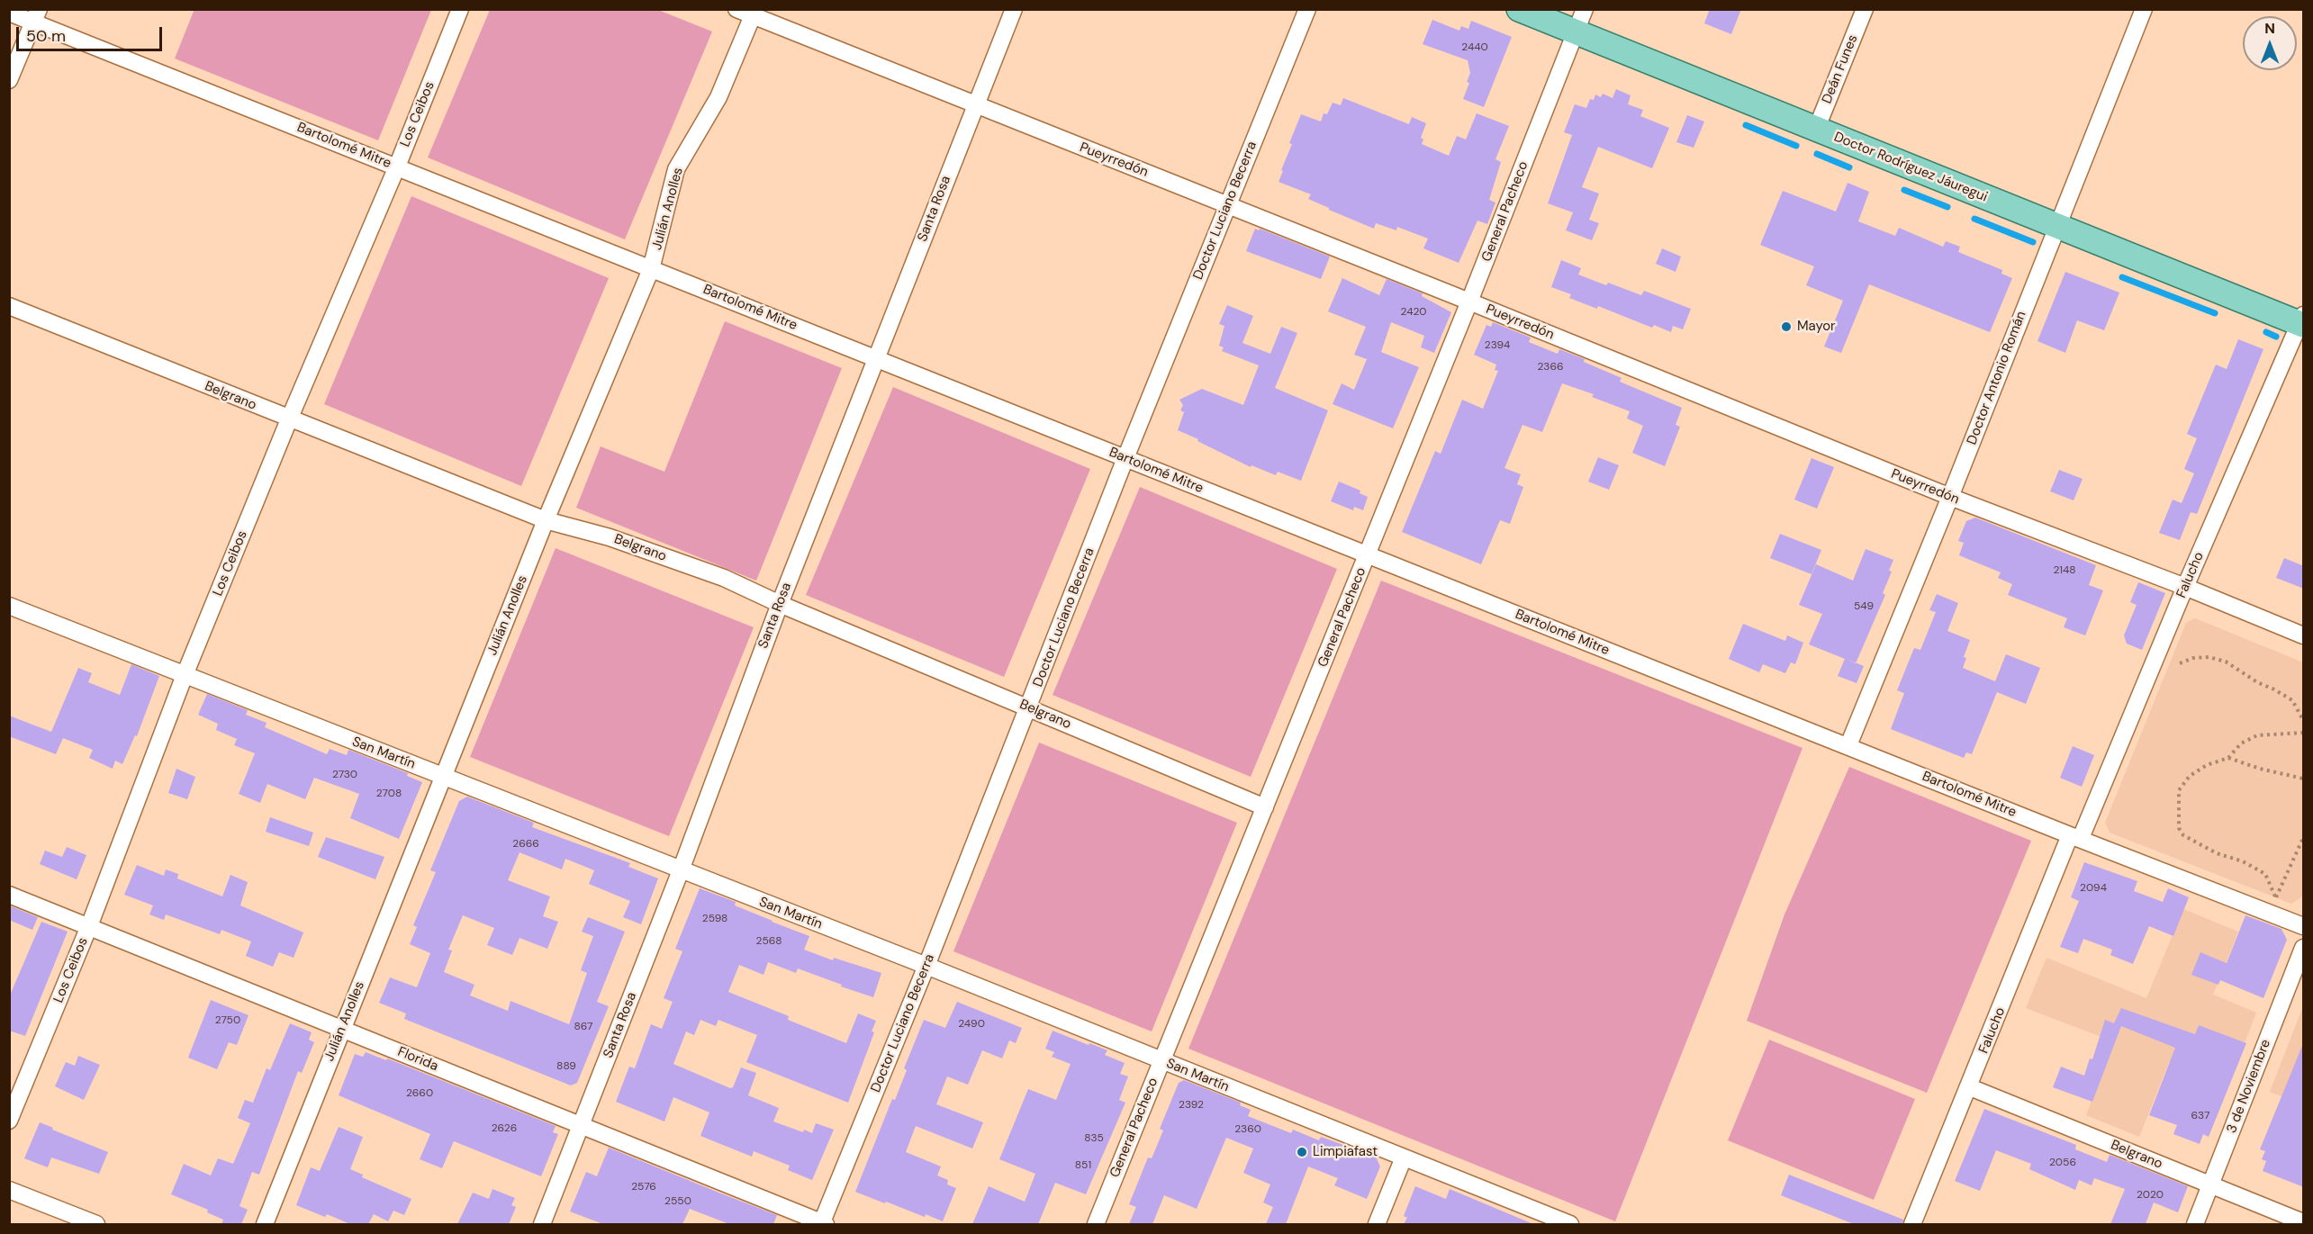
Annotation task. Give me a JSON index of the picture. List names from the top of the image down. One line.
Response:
{"streets":{"main road":["Doctor Rodríguez Jáuregui"],"street":["Deán Funes","Los Ceibos","Bartolomé Mitre","Pueyrredón","Julián Anolles","Santa Rosa","Doctor Luciano Becerra","General Pacheco","Doctor Antonio Román","Belgrano","Falucho","San Martín","Florida","3 de Noviembre"]},"crossings":[["Deán Funes","Doctor Rodríguez Jáuregui"],["Los Ceibos","Bartolomé Mitre"],["Los Ceibos","Belgrano"],["Los Ceibos","San Martín"],["Los Ceibos","Florida"],["Bartolomé Mitre","Julián Anolles"],["Bartolomé Mitre","Santa Rosa"],["Bartolomé Mitre","Doctor Luciano Becerra"],["Bartolomé Mitre","General Pacheco"],["Bartolomé Mitre","Doctor Antonio Román"],["Bartolomé Mitre","Falucho"],["Pueyrredón","Julián Anolles"],["Pueyrredón","Santa Rosa"],["Pueyrredón","Doctor Luciano Becerra"],["Pueyrredón","General Pacheco"],["Pueyrredón","Doctor Antonio Román"],["Pueyrredón","Falucho"],["Doctor Rodríguez Jáuregui","General Pacheco"],["Doctor Rodríguez Jáuregui","Doctor Antonio Román"],["Doctor Rodríguez Jáuregui","Falucho"],["Julián Anolles","Belgrano"],["Julián Anolles","San Martín"],["Julián Anolles","Florida"],["Santa Rosa","Belgrano"],["Santa Rosa","San Martín"],["Santa Rosa","Florida"],["Doctor Luciano Becerra","Belgrano"],["Doctor Luciano Becerra","San Martín"],["Doctor Luciano Becerra","Florida"],["General Pacheco","Belgrano"],["General Pacheco","San Martín"],["Belgrano","Falucho"],["Belgrano","3 de Noviembre"]],"places":["Mayor","Limpiafast"],"house_numbers":["2440","2420","2394","2366","2148","549","2730","2708","2666","2094","2598","2568","2750","2490","867","889","2660","2392","637","2626","2360","835","2056","851","2576","2020","2550"],"scale_bar":"50 m","north":"top"}
